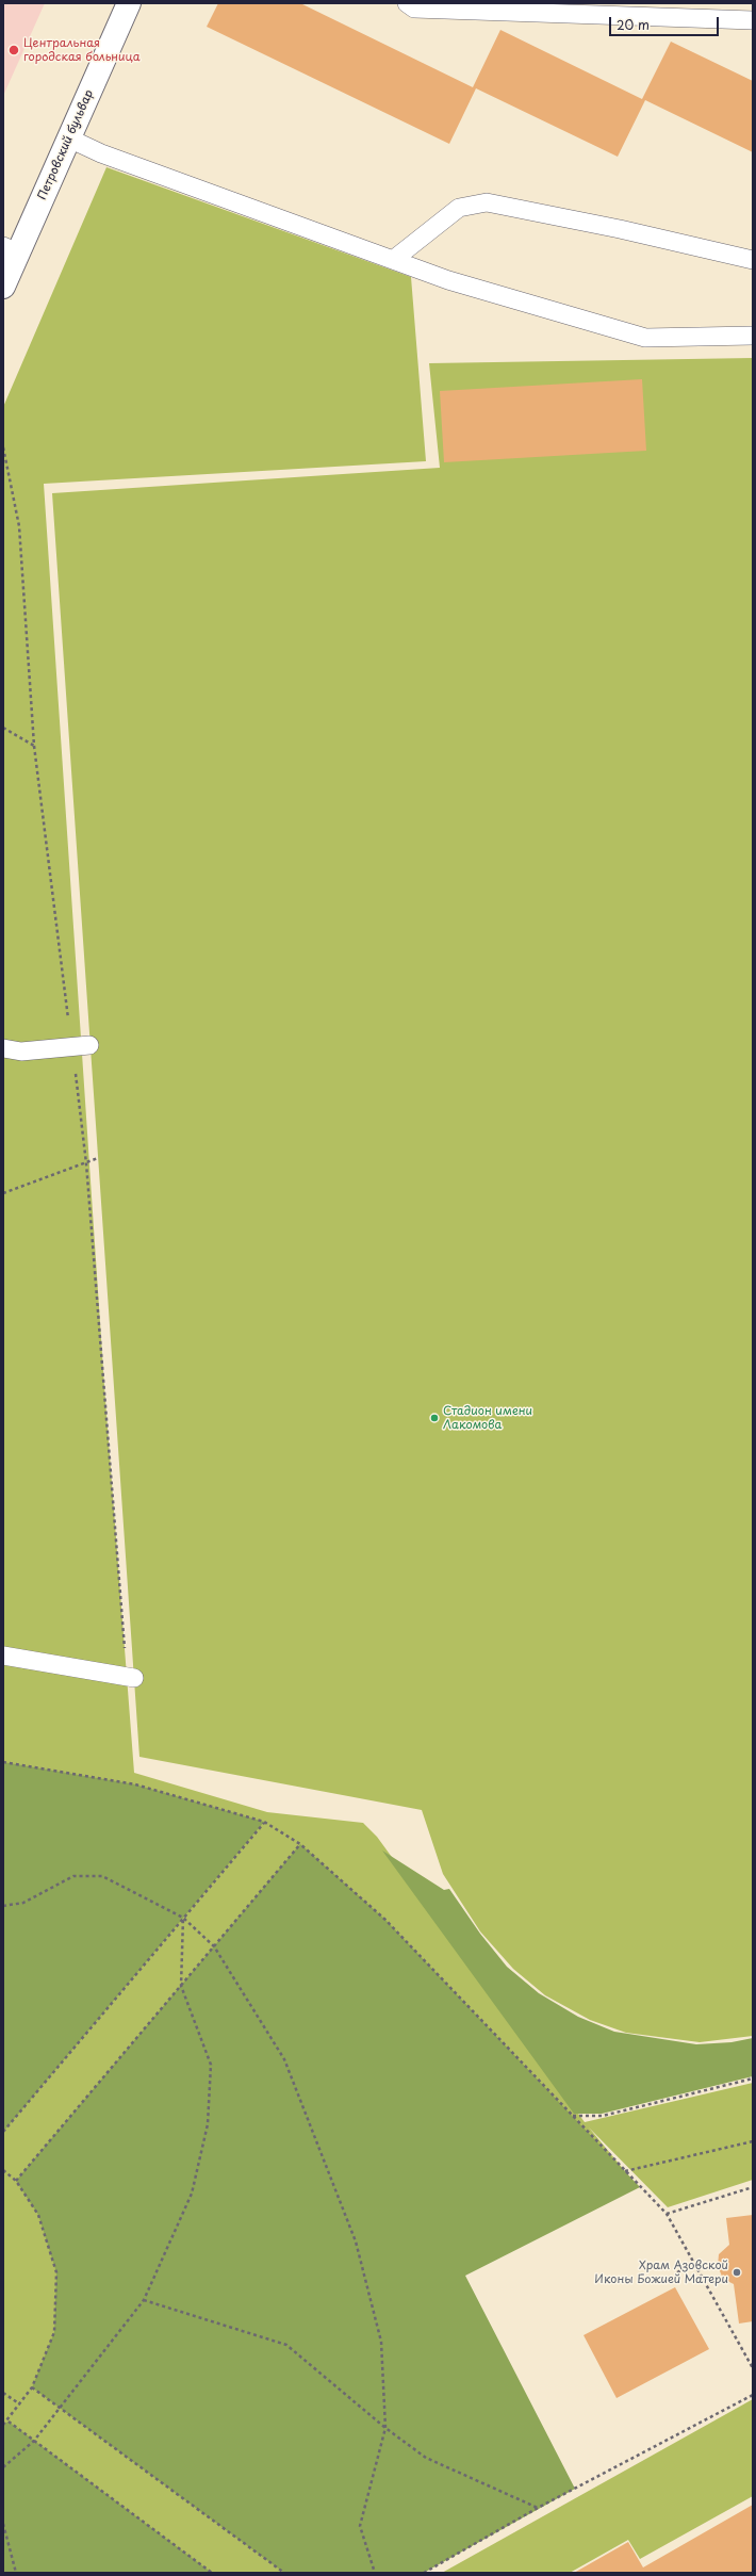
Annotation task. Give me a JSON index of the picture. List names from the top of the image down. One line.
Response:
{"streets":{"street":["Петровский бульвар"]},"places":["Центральная городская больница","Стадион имени Лакомова","Храм Азовской Иконы Божией Матери"],"scale_bar":"20 m"}
